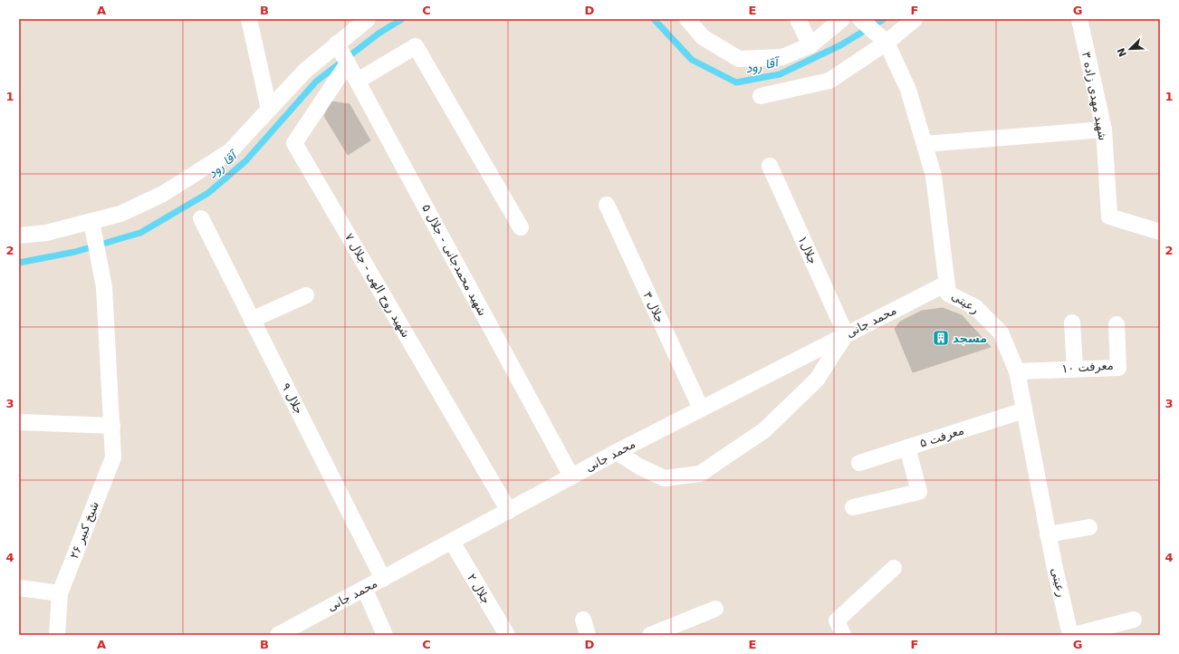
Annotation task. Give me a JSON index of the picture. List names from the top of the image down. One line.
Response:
{"streets":{"street":["شهید مهدی زاده ۳","جلال۱","شهید محمدجانی - جلال ۵","شهید روح الهی - جلال ۷","رعیتی","جلال ۳","محمد جانی","معرفت ۱۰","جلال ۹","معرفت ۵","شیخ کبیر ۲۶","جلال ۲"]},"crossings":[["جلال۱","محمد جانی"],["شهید محمدجانی - جلال ۵","شهید روح الهی - جلال ۷"],["شهید محمدجانی - جلال ۵","محمد جانی"],["شهید روح الهی - جلال ۷","محمد جانی"],["رعیتی","محمد جانی"],["رعیتی","معرفت ۱۰"],["رعیتی","معرفت ۵"],["جلال ۳","محمد جانی"],["محمد جانی","جلال ۹"],["محمد جانی","جلال ۲"]],"water":["آقا رود"],"places":{"building":["مسجد"]},"north":"bottom left","grid":{"columns":["A","B","C","D","E","F","G"],"rows":["1","2","3","4"]}}
